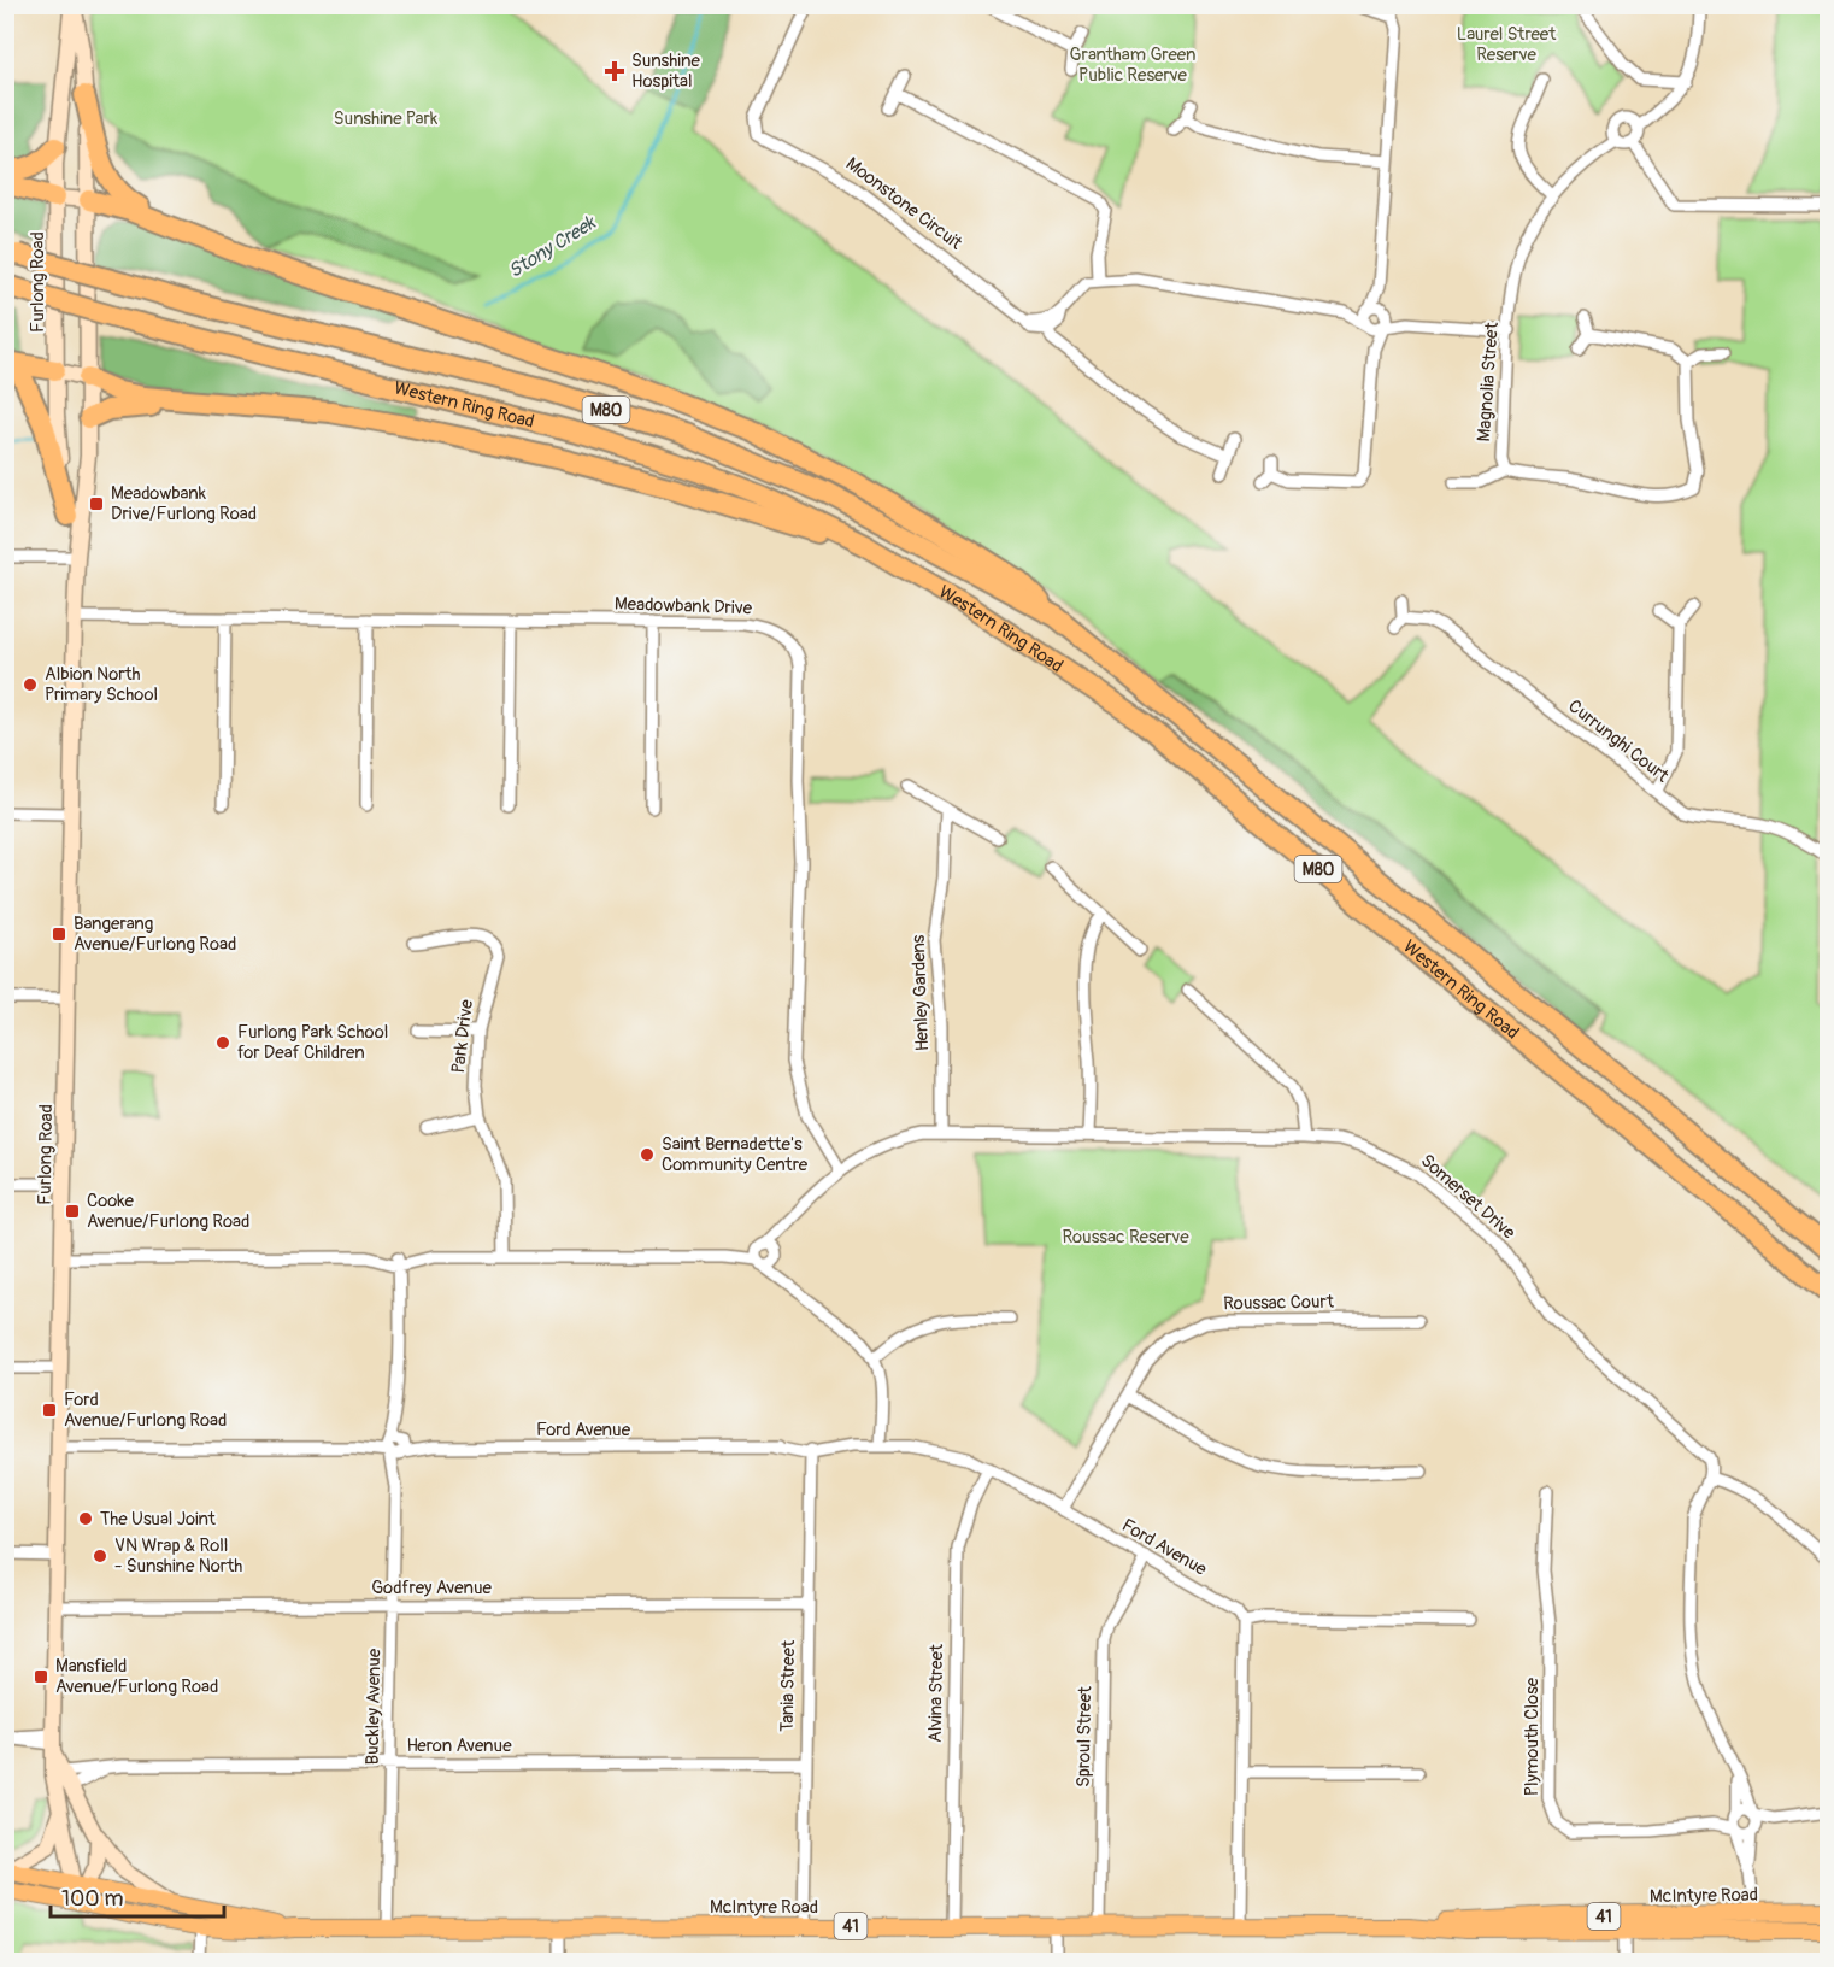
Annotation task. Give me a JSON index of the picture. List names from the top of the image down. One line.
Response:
{"streets":{"highway":["Western Ring Road","M80"],"main road":["McIntyre Road","41"],"street":["Moonstone Circuit","Furlong Road","Magnolia Street","Meadowbank Drive","Currunghi Court","Henley Gardens","Park Drive","Somerset Drive","Roussac Court","Ford Avenue","Godfrey Avenue","Tania Street","Alvina Street","Buckley Avenue","Sproul Street","Plymouth Close","Heron Avenue"]},"crossings":[["Furlong Road","Meadowbank Drive"],["Furlong Road","Ford Avenue"],["Furlong Road","Godfrey Avenue"],["Furlong Road","Heron Avenue"],["Furlong Road","McIntyre Road"],["Meadowbank Drive","Somerset Drive"],["Henley Gardens","Somerset Drive"],["Roussac Court","Ford Avenue"],["Ford Avenue","Tania Street"],["Ford Avenue","Alvina Street"],["Ford Avenue","Buckley Avenue"],["Ford Avenue","Sproul Street"],["Godfrey Avenue","Tania Street"],["Godfrey Avenue","Buckley Avenue"],["Tania Street","Heron Avenue"],["Tania Street","McIntyre Road"],["Alvina Street","McIntyre Road"],["Buckley Avenue","Heron Avenue"],["Buckley Avenue","McIntyre Road"],["Sproul Street","McIntyre Road"]],"water":["Stony Creek"],"parks":["Laurel Street Reserve","Grantham Green Public Reserve","Sunshine Park","Roussac Reserve"],"places":{"health":["Sunshine Hospital"],"transit":["Meadowbank Drive/Furlong Road","Bangerang Avenue/Furlong Road","Cooke Avenue/Furlong Road","Ford Avenue/Furlong Road","Mansfield Avenue/Furlong Road"],"other":["Albion North Primary School","Furlong Park School for Deaf Children","Saint Bernadette's Community Centre","The Usual Joint","VN Wrap & Roll - Sunshine North"]},"scale_bar":"100 m"}
